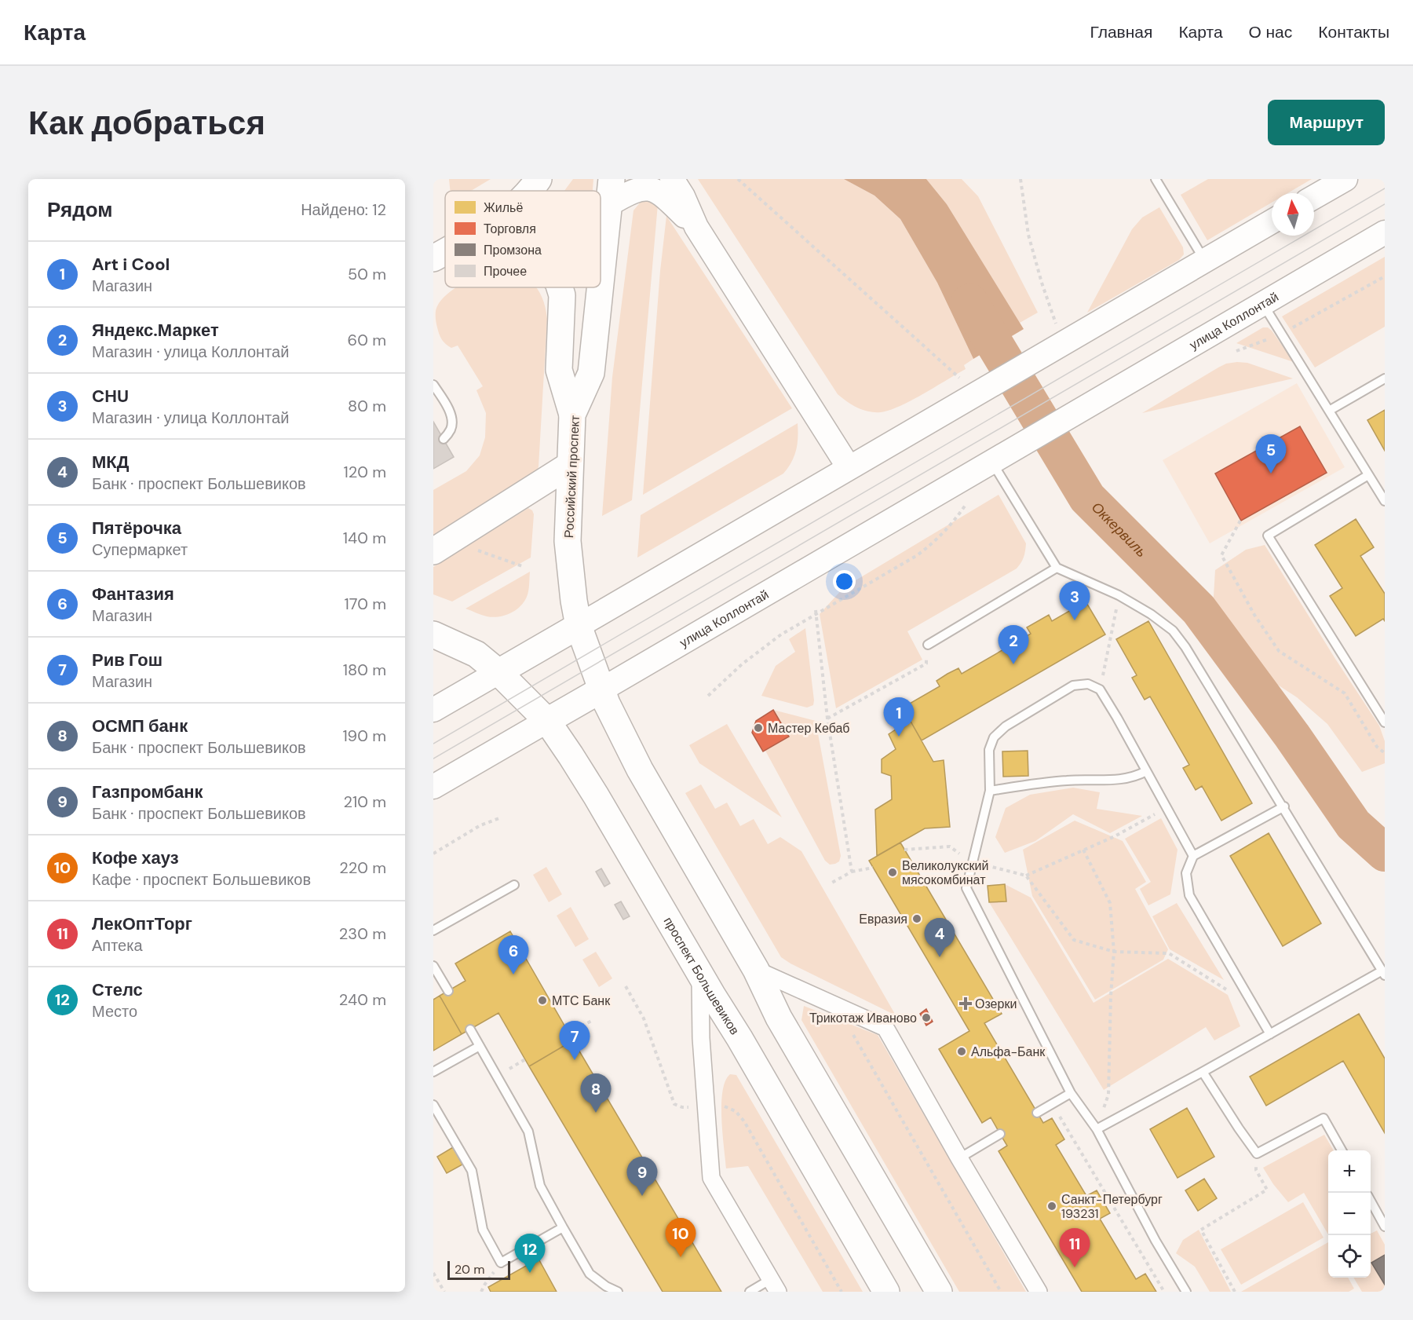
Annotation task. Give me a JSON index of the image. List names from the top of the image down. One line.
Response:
{"streets":{"main road":["улица Коллонтай","Российский проспект","проспект Большевиков"]},"crossings":[["улица Коллонтай","Российский проспект"],["улица Коллонтай","проспект Большевиков"]],"water":["Оккервиль"],"places":{"other":["Мастер Кебаб","Великолукский мясокомбинат","Евразия","МТС Банк","Трикотаж Иваново","Альфа-Банк","Санкт-Петербург 193231"],"health":["Озерки"]},"legend":["Жильё","Торговля","Промзона","Прочее"],"scale_bar":"20 m","north":"top","page":{"header":"Карта","nav":["Главная","Карта","О нас","Контакты"],"buttons":"Маршрут","title":"Как добраться","heading":["Рядом","Найдено: 12"],"list":[{"mark":"1","name":"Art i Cool","note":"Магазин","value":"50 m"},{"mark":"2","name":"Яндекс.Маркет","note":"Магазин · улица Коллонтай","value":"60 m"},{"mark":"3","name":"CHU","note":"Магазин · улица Коллонтай","value":"80 m"},{"mark":"4","name":"МКД","note":"Банк · проспект Большевиков","value":"120 m"},{"mark":"5","name":"Пятёрочка","note":"Супермаркет","value":"140 m"},{"mark":"6","name":"Фантазия","note":"Магазин","value":"170 m"},{"mark":"7","name":"Рив Гош","note":"Магазин","value":"180 m"},{"mark":"8","name":"ОСМП банк","note":"Банк · проспект Большевиков","value":"190 m"},{"mark":"9","name":"Газпромбанк","note":"Банк · проспект Большевиков","value":"210 m"},{"mark":"10","name":"Кофе хауз","note":"Кафе · проспект Большевиков","value":"220 m"},{"mark":"11","name":"ЛекОптТорг","note":"Аптека","value":"230 m"},{"mark":"12","name":"Стелс","note":"Место","value":"240 m"}],"pins":["5","3","2","1","4","6","7","8","9","10","11","12"],"map_buttons":["+","−"],"scale":"20 m"}}
